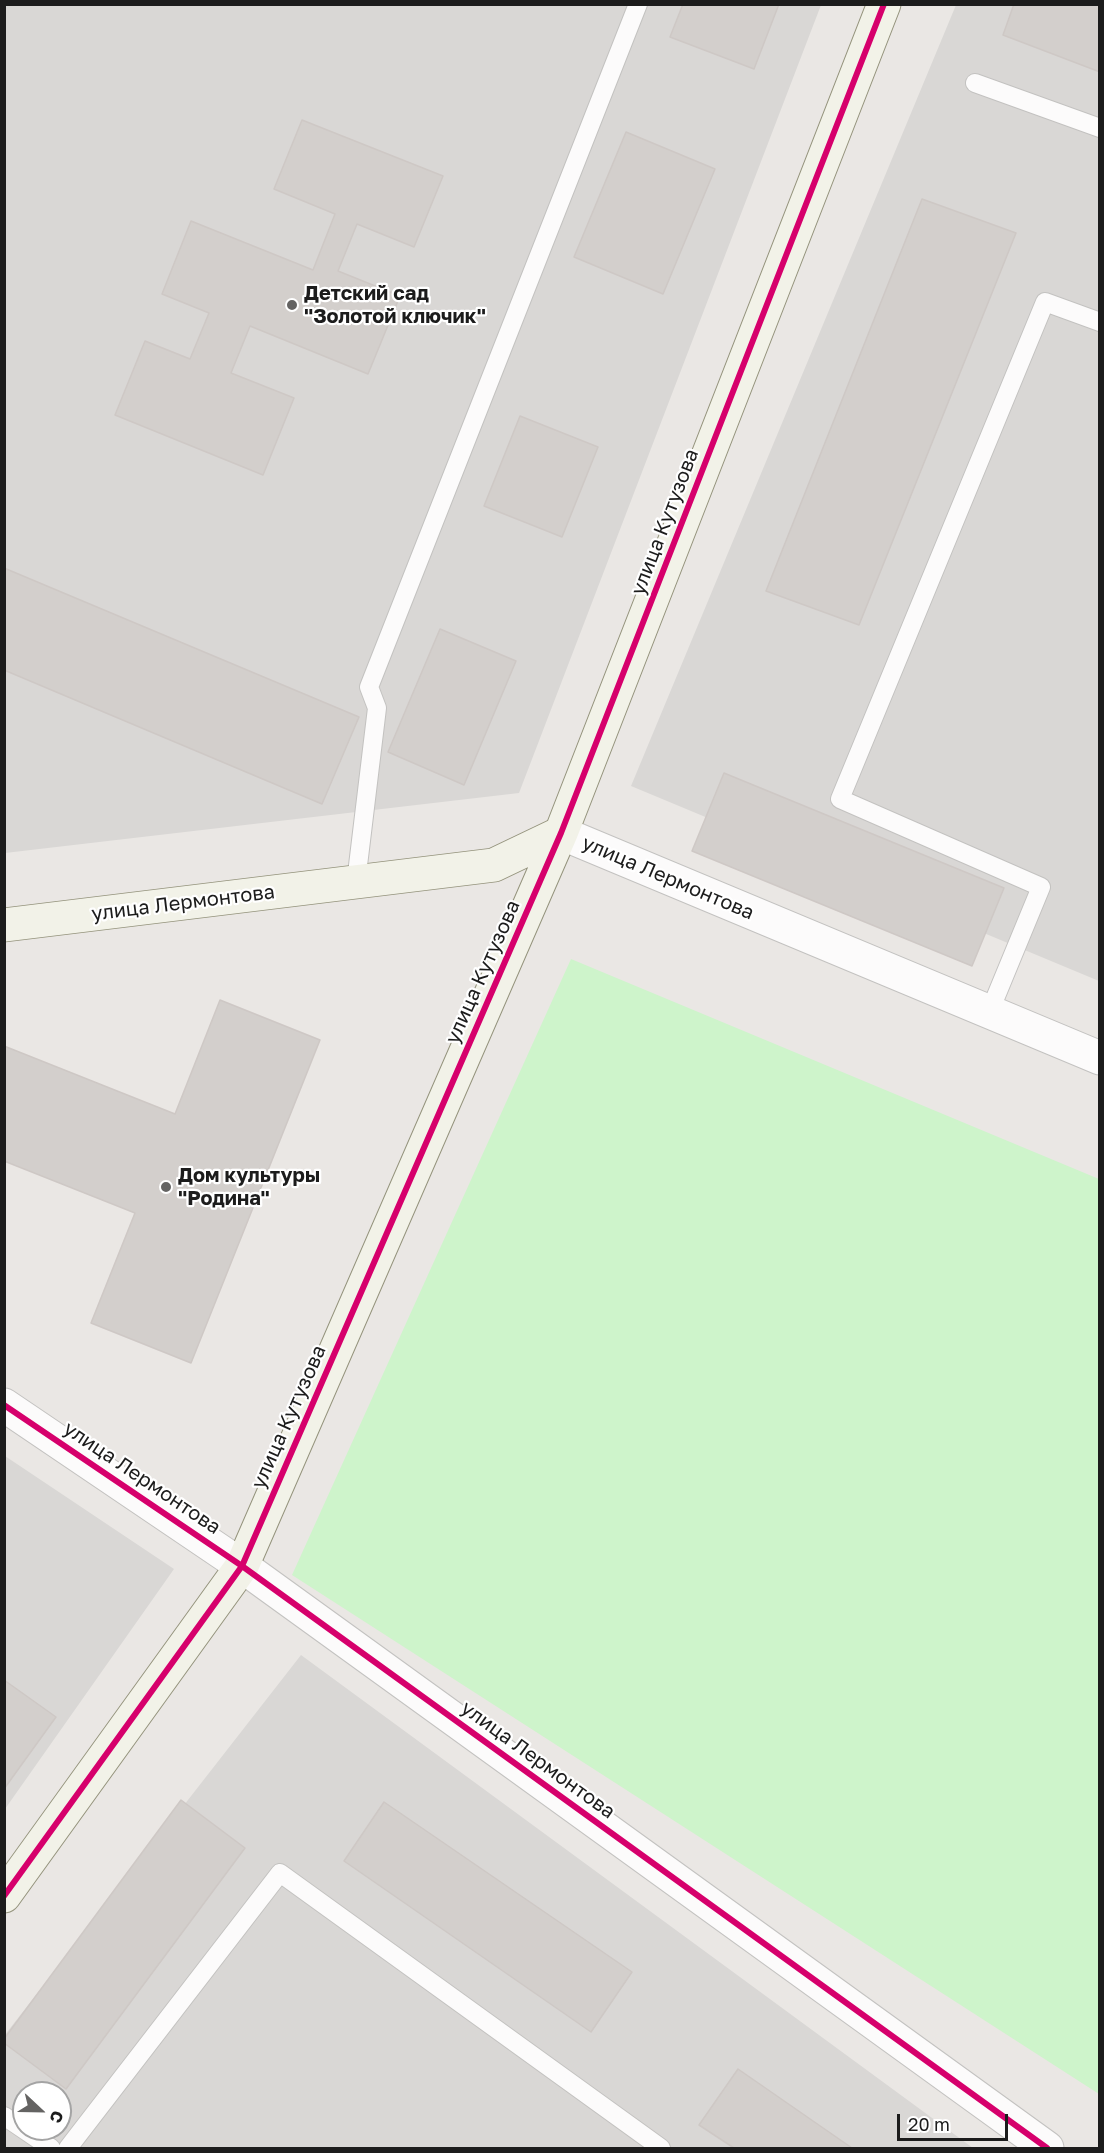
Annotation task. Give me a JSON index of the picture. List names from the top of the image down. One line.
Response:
{"streets":{"street":["улица Кутузова","улица Лермонтова"]},"crossings":[["улица Кутузова","улица Лермонтова"]],"places":["Детский сад \"Золотой ключик\"","Дом культуры \"Родина\""],"scale_bar":"20 m","north":"right"}
